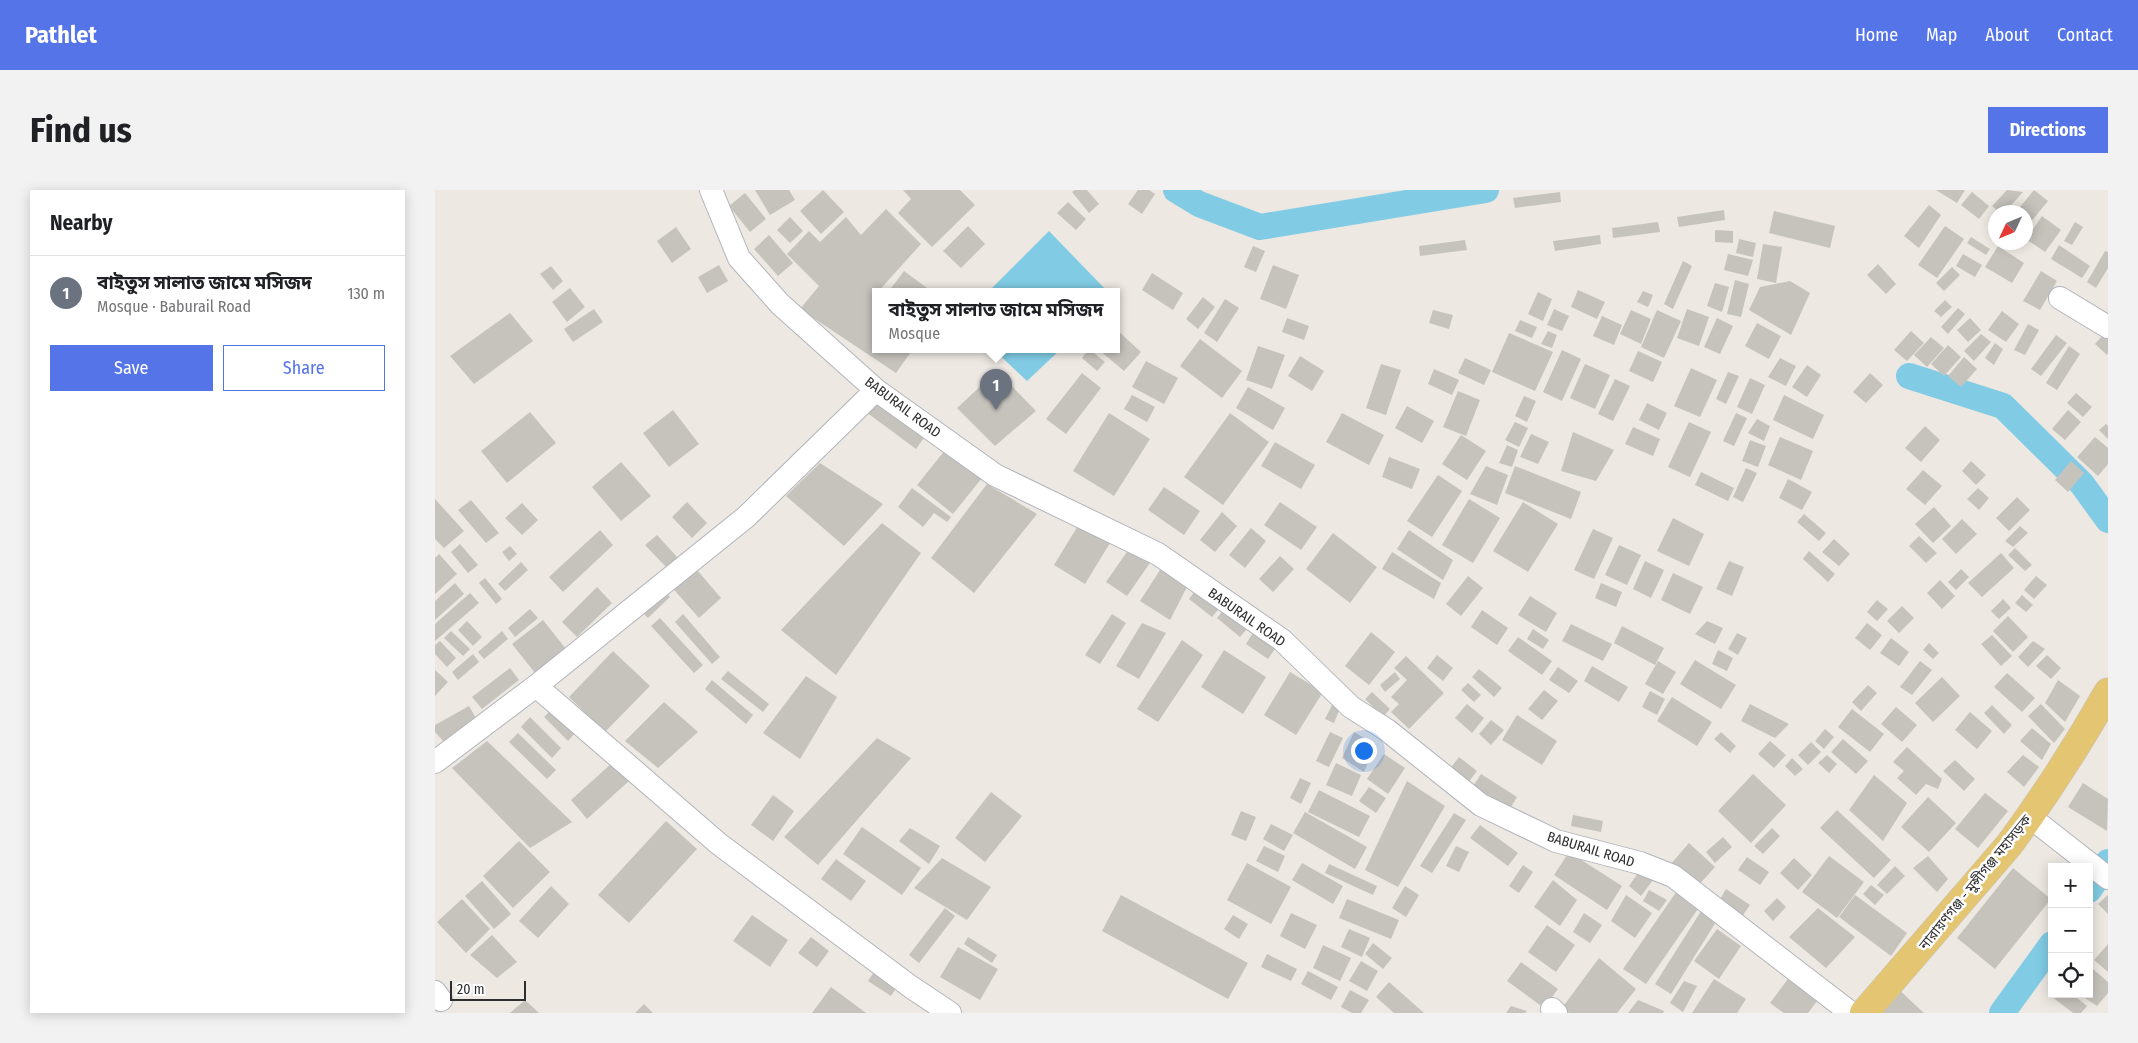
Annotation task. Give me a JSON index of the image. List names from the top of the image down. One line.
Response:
{"streets":{"main road":["নারায়ণগঞ্জ - মুন্সীগঞ্জ মহাসড়ক"],"street":["BABURAIL ROAD"]},"scale_bar":"20 m","north":"bottom left","page":{"header":"Pathlet","nav":["Home","Map","About","Contact"],"buttons":["Directions",["Save","Share"]],"title":"Find us","heading":"Nearby","list":[{"mark":"1","name":"বাইতুস সালাত জামে মসিজদ","note":"Mosque · Baburail Road","value":"130 m"}],"popup":["বাইতুস সালাত জামে মসিজদ","Mosque"],"pins":"1","map_buttons":["+","−"],"scale":"20 m"}}
